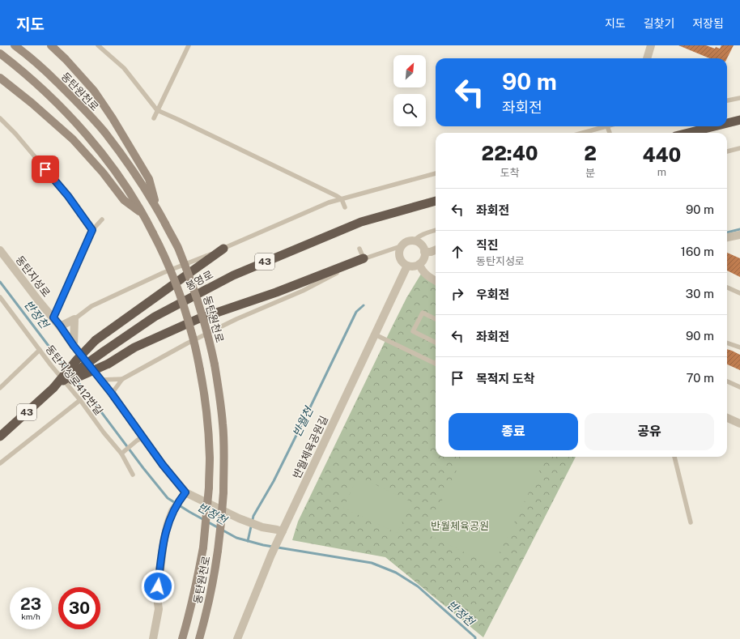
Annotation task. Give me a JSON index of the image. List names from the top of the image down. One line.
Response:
{"streets":{"highway":["43","봉영로"],"main road":["동탄원천로"],"street":["동탄지성로","반월체육공원길"],"lane":["동탄지성로412번길"]},"water":["반정천","반월천"],"parks":["반월체육공원"],"north":"top right","page":{"header":"지도","nav":["지도","길찾기","저장됨"],"turn":["90 m","좌회전"],"eta":["22:40","도착","2","분","440","m"],"list":[{"name":"좌회전","value":"90 m"},{"name":"직진","note":"동탄지성로","value":"160 m"},{"name":"우회전","value":"30 m"},{"name":"좌회전","value":"90 m"},{"name":"목적지 도착","value":"70 m"}],"buttons":["종료","공유"],"speed":"23 km/h","limit":"30"}}
